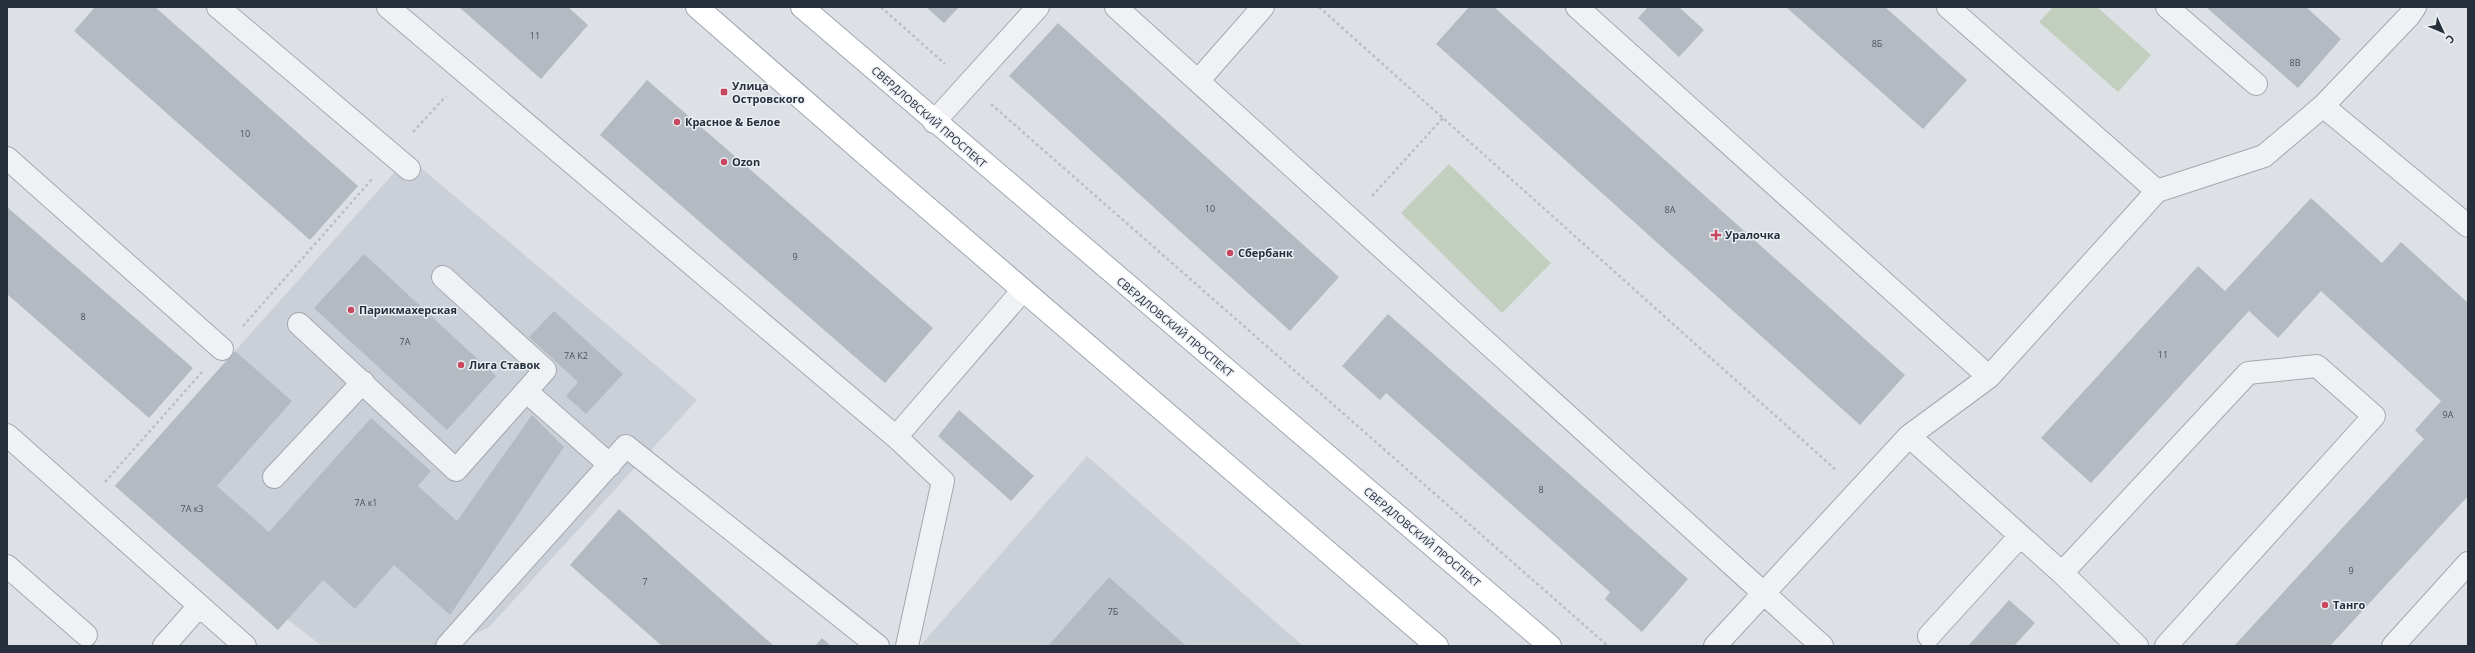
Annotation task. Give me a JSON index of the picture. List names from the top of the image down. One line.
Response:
{"streets":{"main road":["СВЕРДЛОВСКИЙ ПРОСПЕКТ"]},"places":{"transit":["Улица Островского"],"other":["Красное & Белое","Ozon","Сбербанк","Парикмахерская","Лига Ставок","Танго"],"health":["Уралочка"]},"house_numbers":["11","8Б","8В","10","10","8А","9","8","7А","11","7А К2","9А","8","7А к1","7А к3","9","7","7Б"],"north":"bottom right"}
